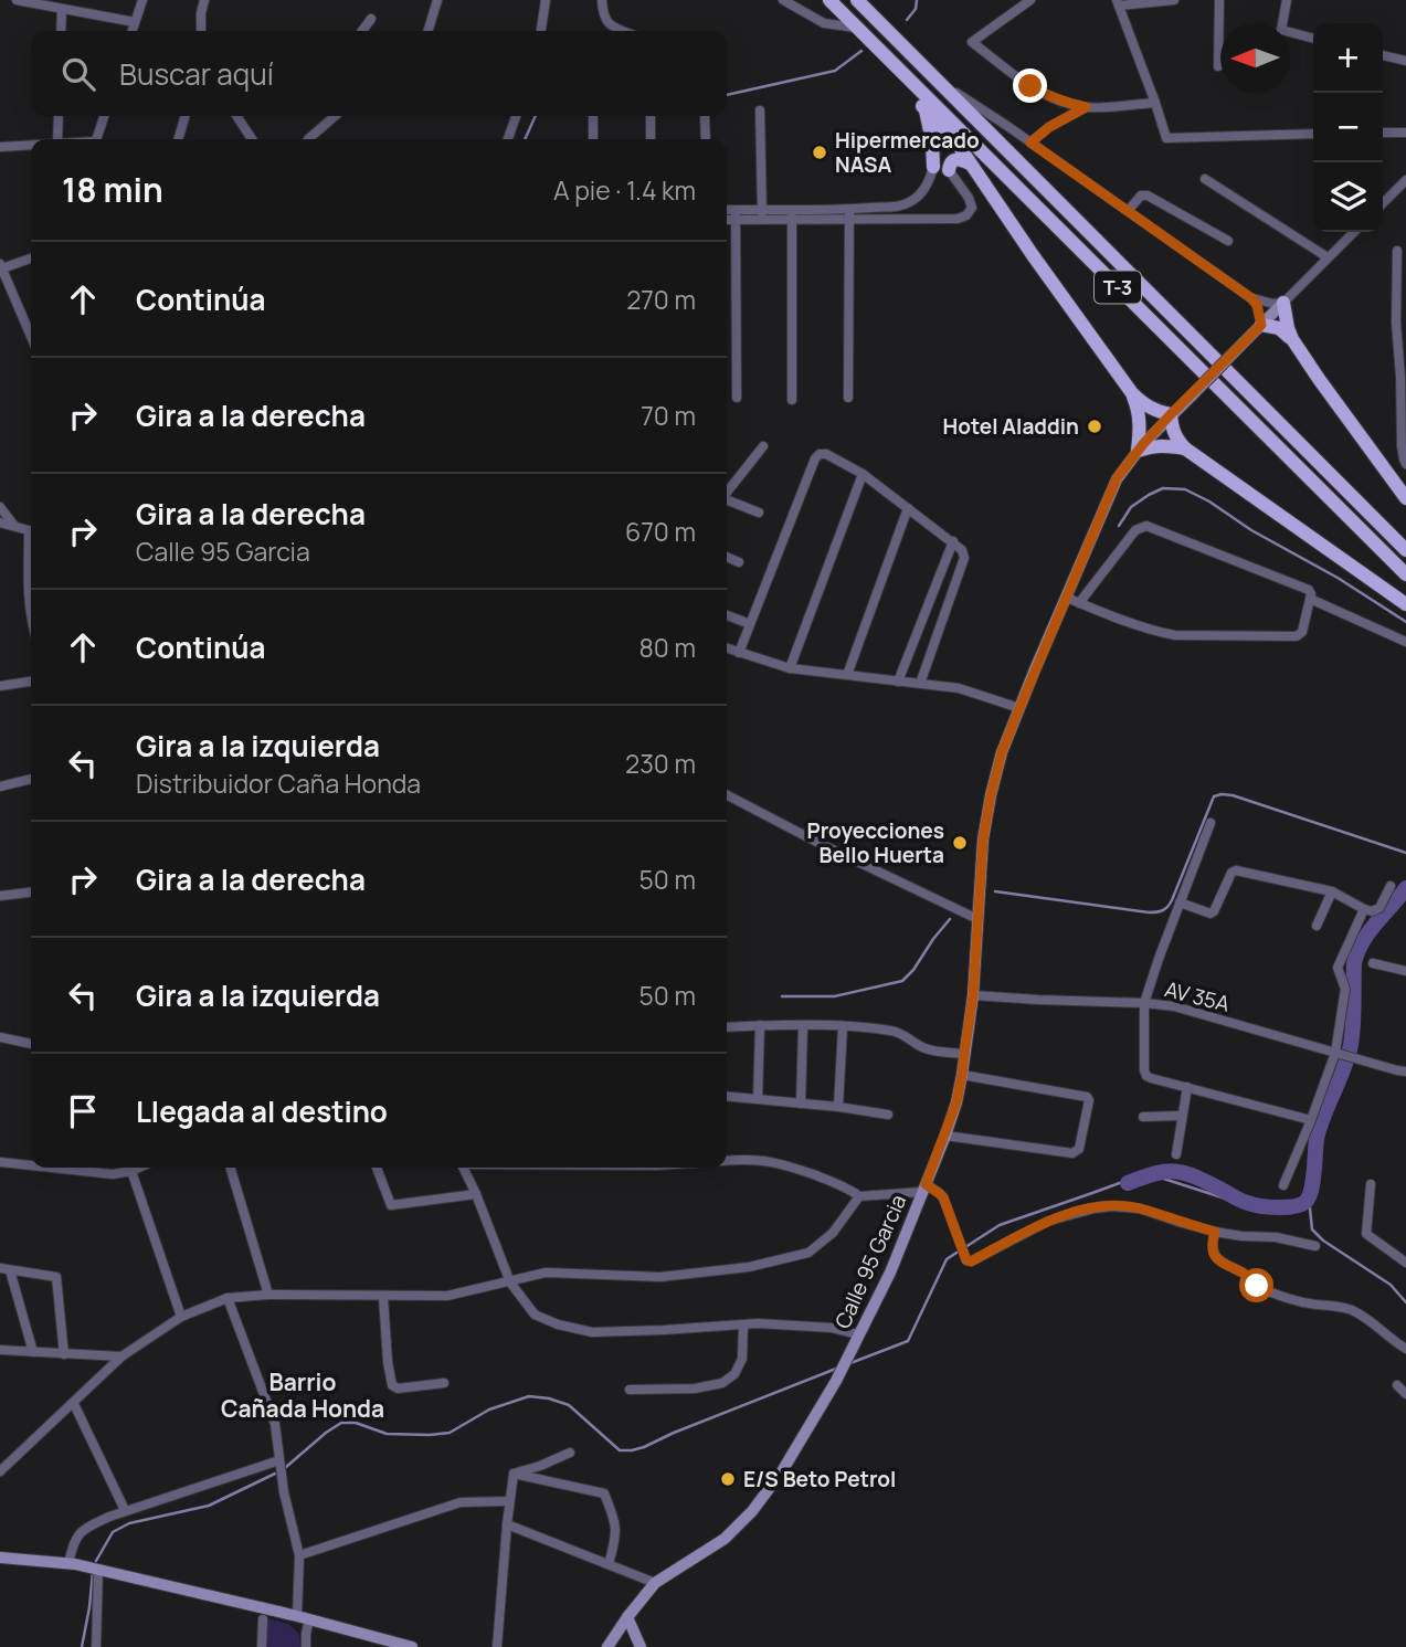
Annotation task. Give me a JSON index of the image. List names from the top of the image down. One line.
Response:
{"streets":{"main road":["T-3"],"street":["AV 35A","Calle 95 Garcia"]},"crossings":[["AV 35A","Calle 95 Garcia"]],"districts":["Barrio Cañada Honda"],"places":["Hipermercado NASA","Hotel Aladdin","Proyecciones Bello Huerta","E/S Beto Petrol"],"north":"left","page":{"map_buttons":["+","−"],"search":"Buscar aquí","heading":["18 min","A pie · 1.4 km"],"list":[["Continúa","270 m"],["Gira a la derecha","70 m"],["Gira a la derecha","Calle 95 Garcia","670 m"],["Continúa","80 m"],["Gira a la izquierda","Distribuidor Caña Honda","230 m"],["Gira a la derecha","50 m"],["Gira a la izquierda","50 m"],"Llegada al destino"]}}
